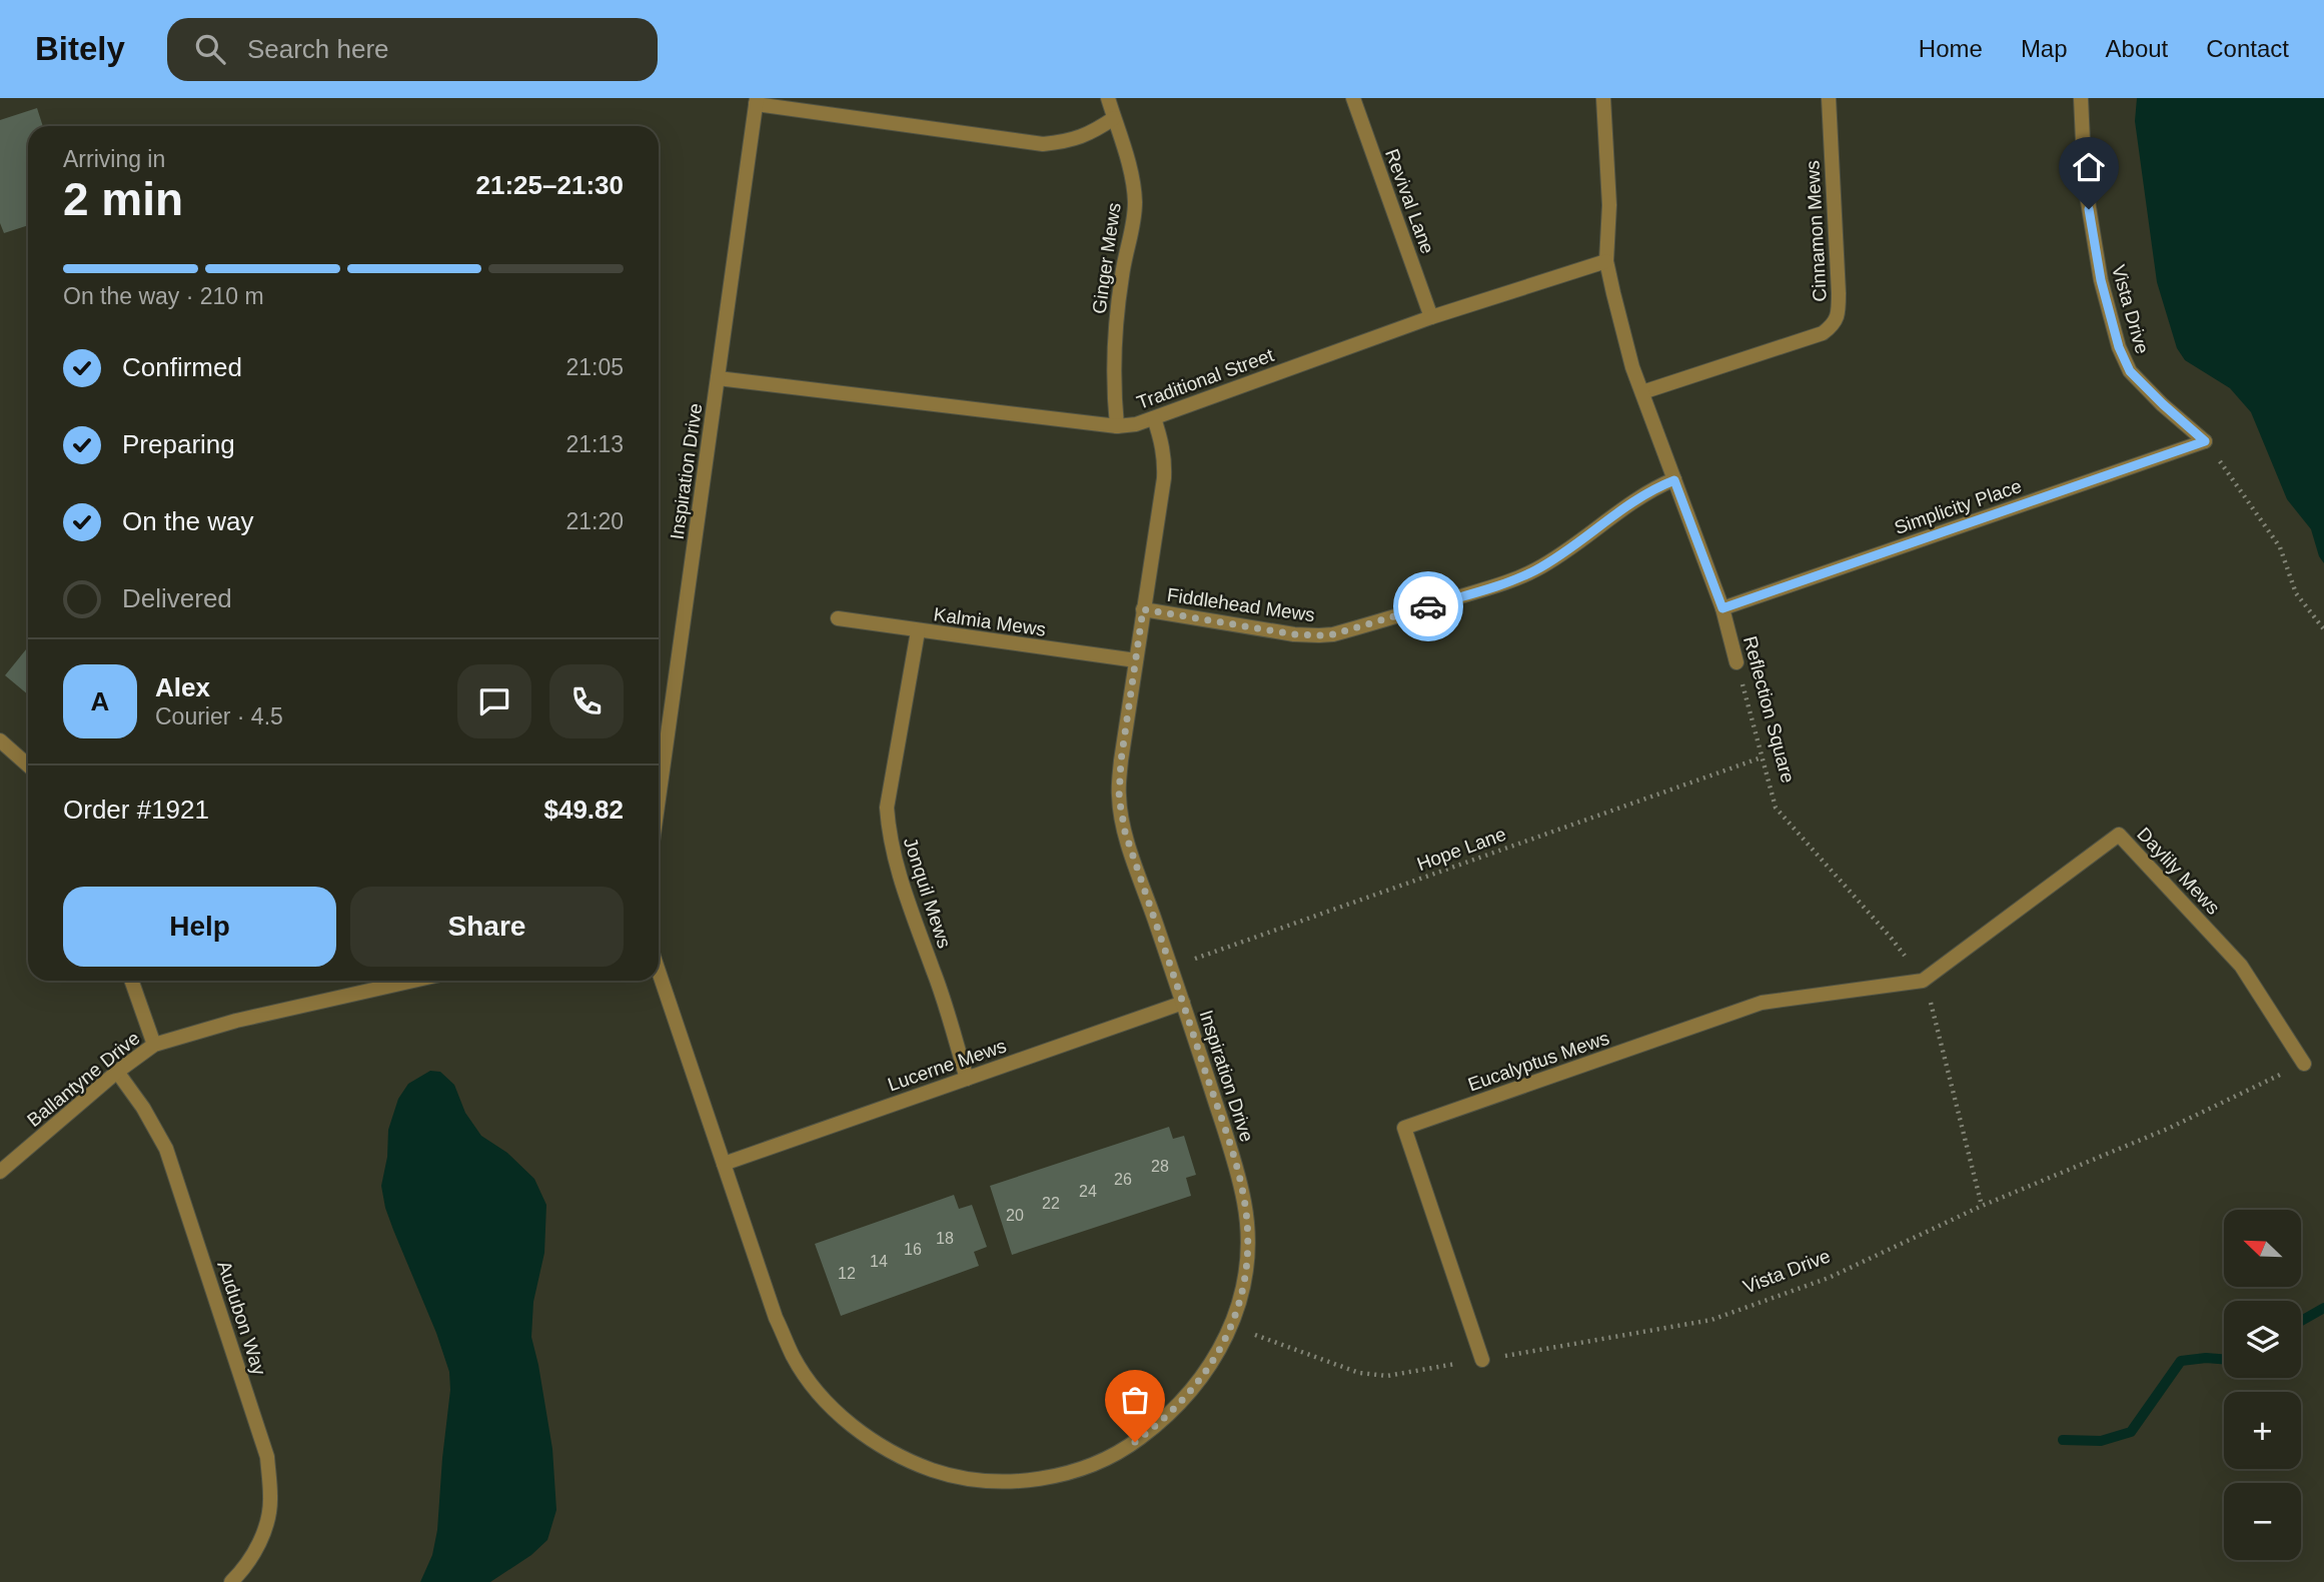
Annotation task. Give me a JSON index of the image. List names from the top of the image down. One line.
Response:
{"streets":{"street":["Revival Lane","Cinnamon Mews","Ginger Mews","Vista Drive","Traditional Street","Inspiration Drive","Simplicity Place","Fiddlehead Mews","Kalmia Mews","Reflection Square","Daylily Mews","Jonquil Mews","Eucalyptus Mews","Lucerne Mews","Ballantyne Drive","Audubon Way"],"path":["Hope Lane"]},"crossings":[["Revival Lane","Traditional Street"],["Cinnamon Mews","Reflection Square"],["Ginger Mews","Traditional Street"],["Vista Drive","Inspiration Drive"],["Vista Drive","Simplicity Place"],["Vista Drive","Reflection Square"],["Vista Drive","Daylily Mews"],["Vista Drive","Eucalyptus Mews"],["Traditional Street","Inspiration Drive"],["Traditional Street","Reflection Square"],["Inspiration Drive","Fiddlehead Mews"],["Inspiration Drive","Kalmia Mews"],["Inspiration Drive","Hope Lane"],["Inspiration Drive","Lucerne Mews"],["Simplicity Place","Reflection Square"],["Fiddlehead Mews","Reflection Square"],["Kalmia Mews","Jonquil Mews"],["Reflection Square","Hope Lane"],["Reflection Square","Daylily Mews"],["Reflection Square","Eucalyptus Mews"],["Daylily Mews","Eucalyptus Mews"],["Jonquil Mews","Lucerne Mews"],["Ballantyne Drive","Audubon Way"]],"house_numbers":["28","26","24","22","20","18","16","14","12"],"north":"top left","page":{"header":"Bitely","search":"Search here","nav":["Home","Map","About","Contact"],"heading":["2 min","Arriving in","21:25–21:30"],"panel":["Alex","Courier · 4.5","Order #1921","$49.82"],"bar":"On the way · 210 m","list":[["Confirmed","21:05"],["Preparing","21:13"],["On the way","21:20"],"Delivered"],"round":"A","buttons":["Help","Share"],"map_buttons":["+","−"]}}
